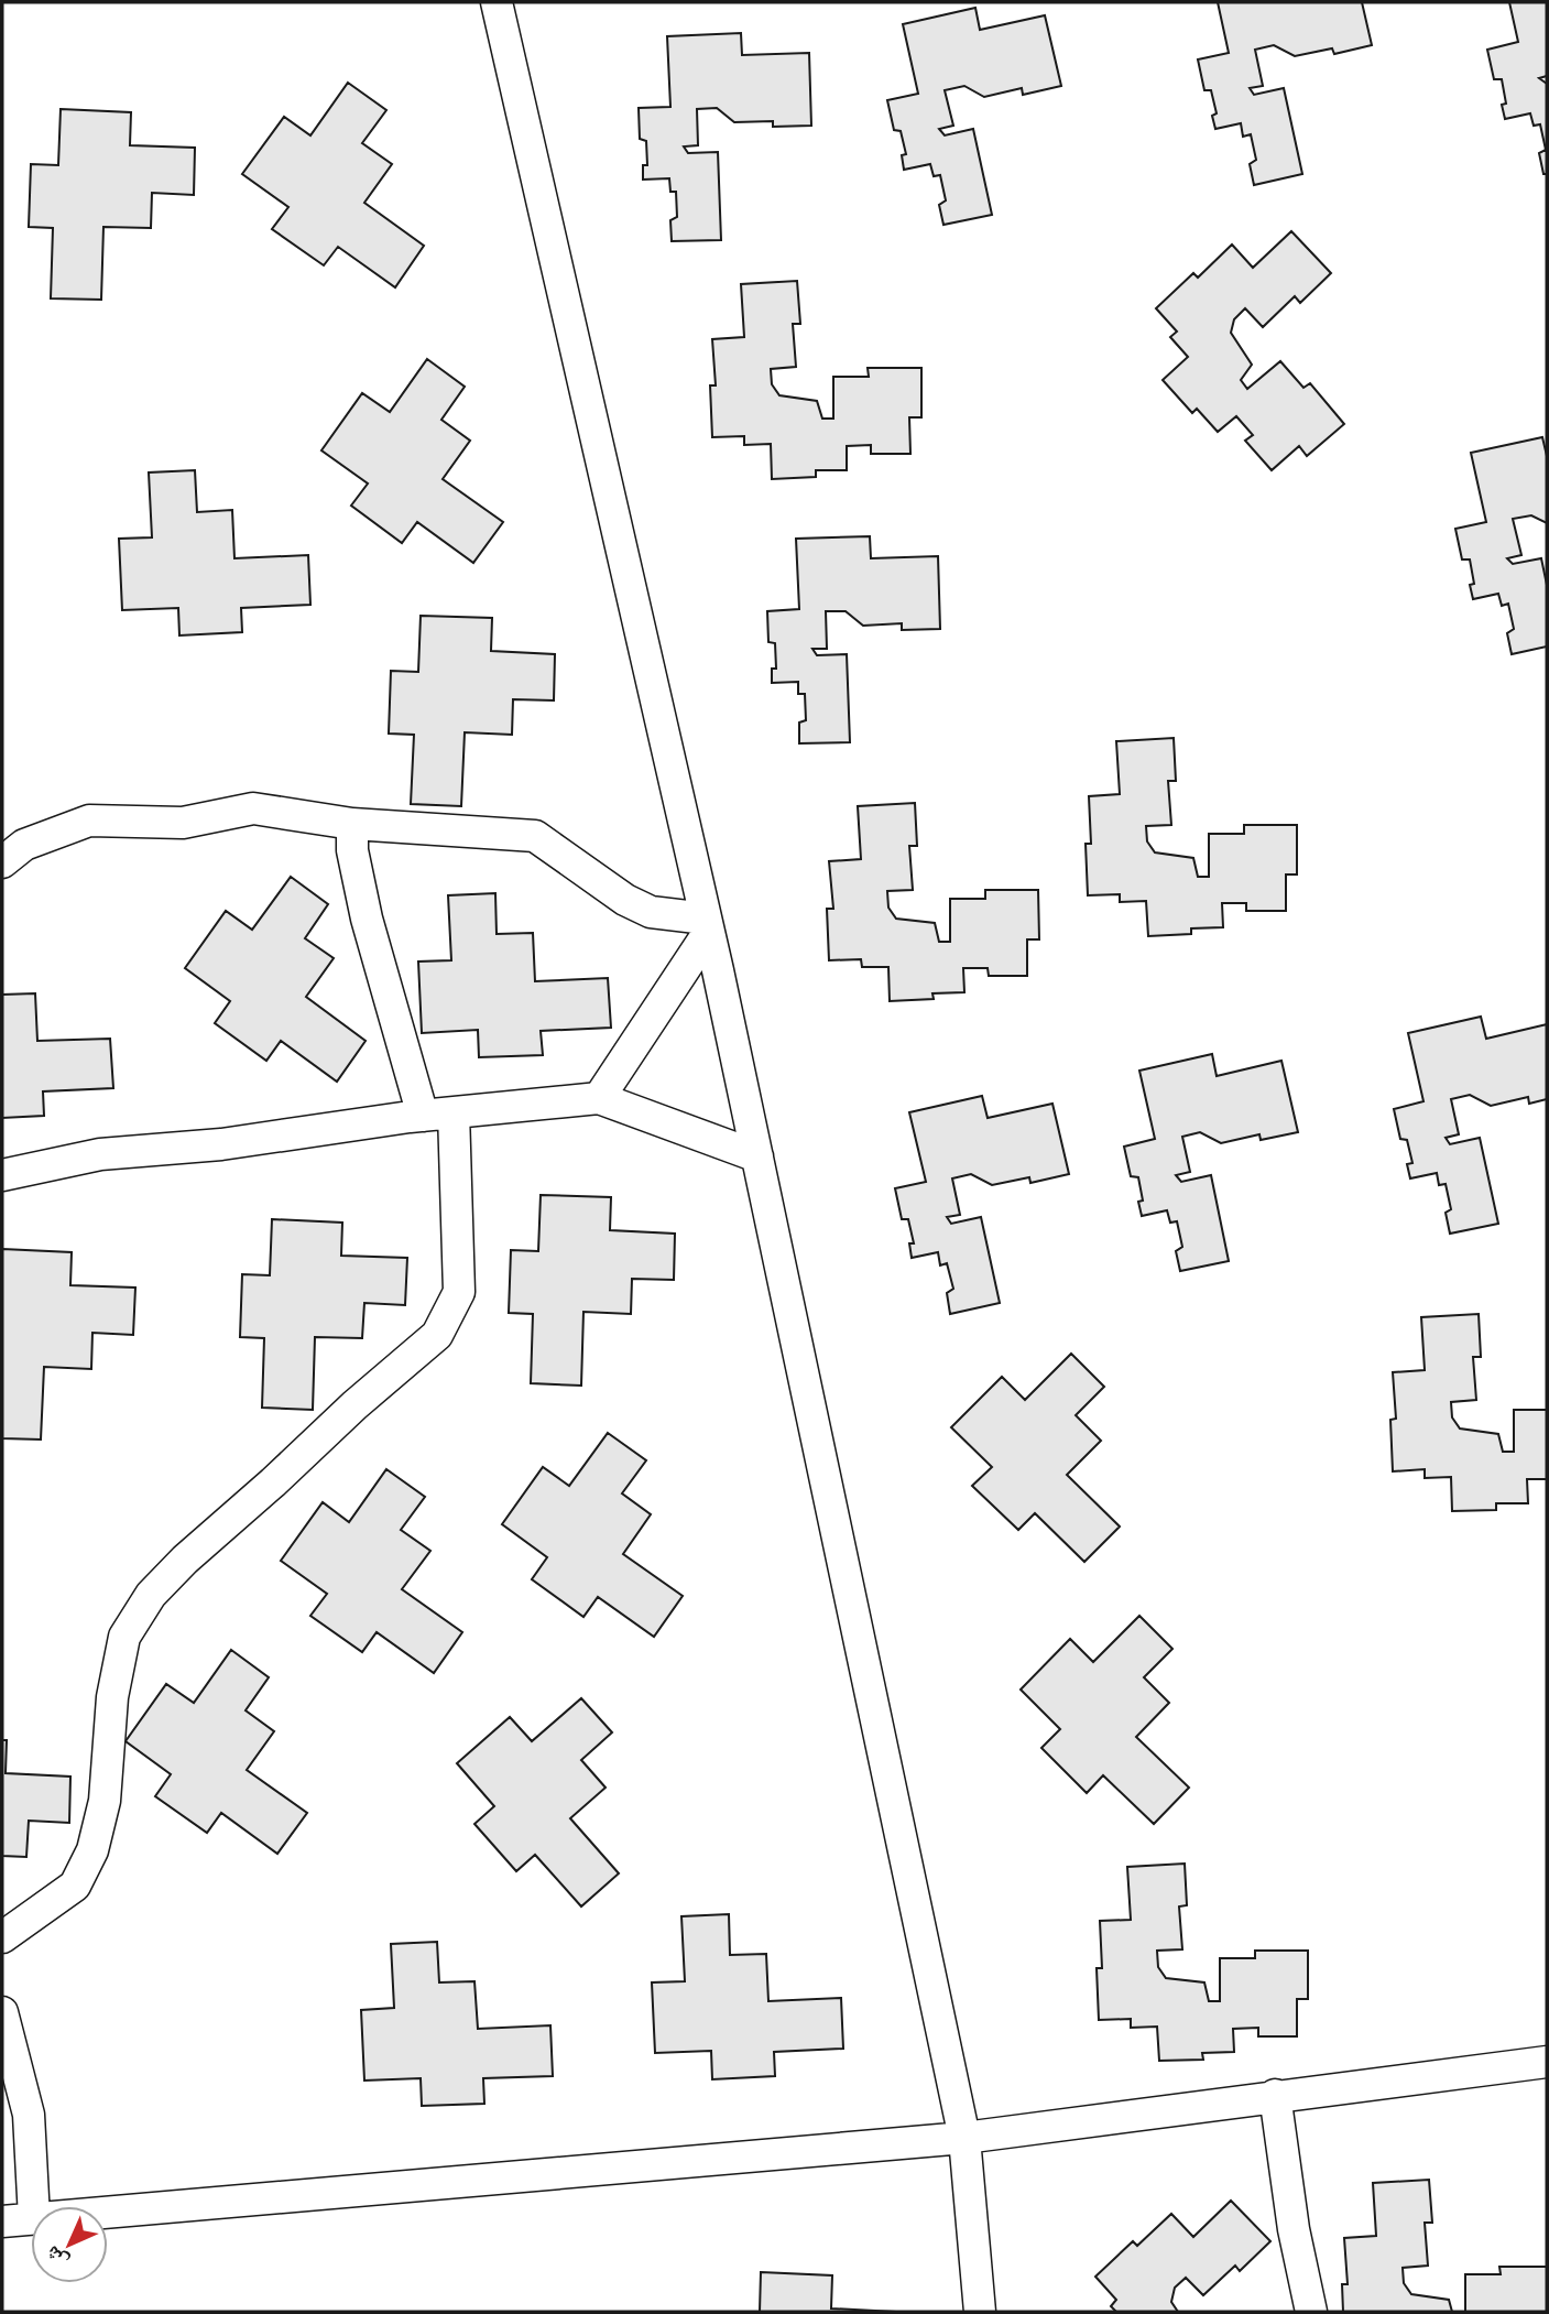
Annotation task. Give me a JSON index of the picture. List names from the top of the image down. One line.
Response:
{"north":"bottom left"}
